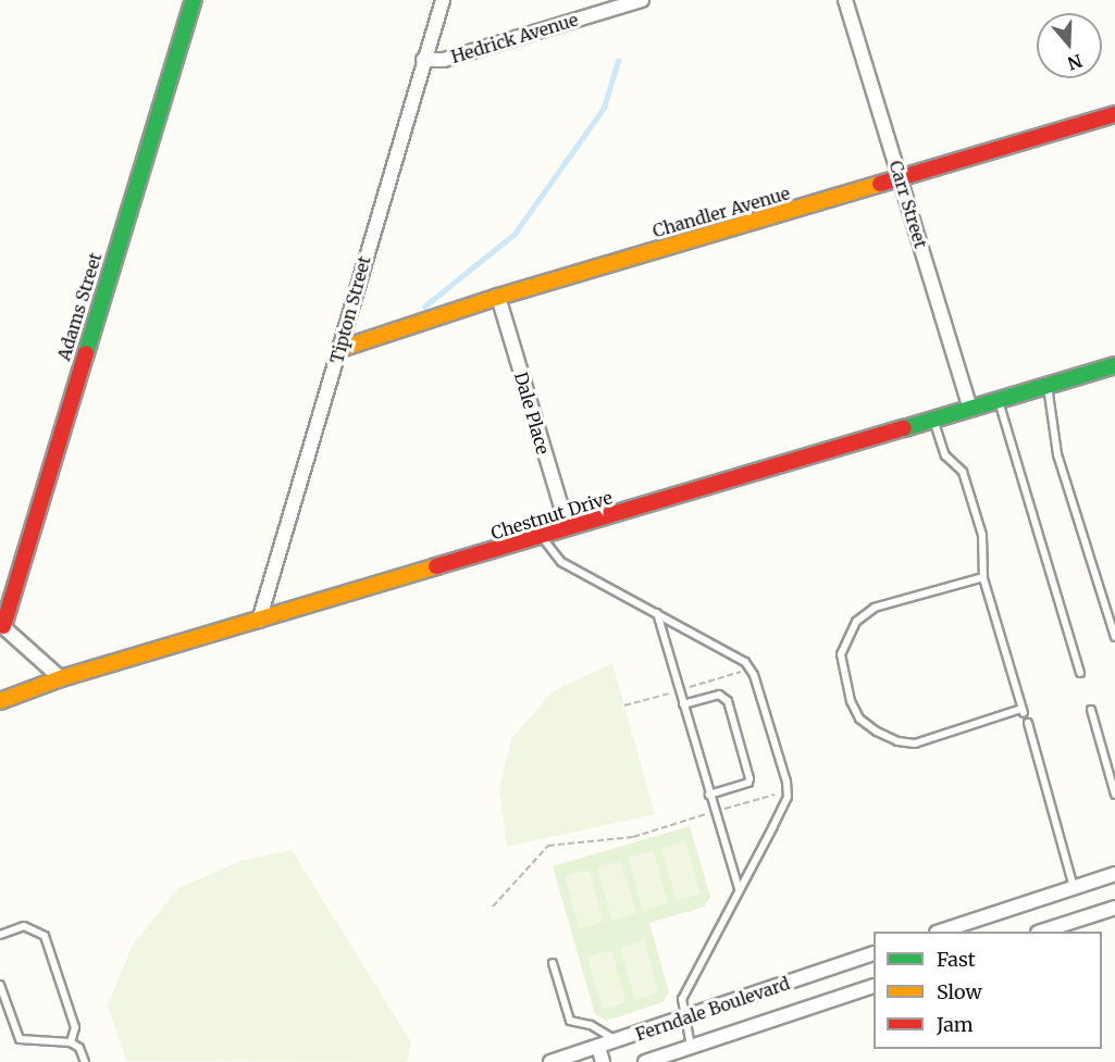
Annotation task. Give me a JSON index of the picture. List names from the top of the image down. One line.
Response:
{"streets":{"street":["Hedrick Avenue","Carr Street","Chandler Avenue","Adams Street","Tipton Street","Dale Place","Chestnut Drive","Ferndale Boulevard"]},"crossings":[["Hedrick Avenue","Tipton Street"],["Carr Street","Chandler Avenue"],["Carr Street","Chestnut Drive"],["Chandler Avenue","Tipton Street"],["Chandler Avenue","Dale Place"],["Tipton Street","Chestnut Drive"],["Dale Place","Chestnut Drive"]],"legend":["Fast","Slow","Jam"],"north":"bottom"}
